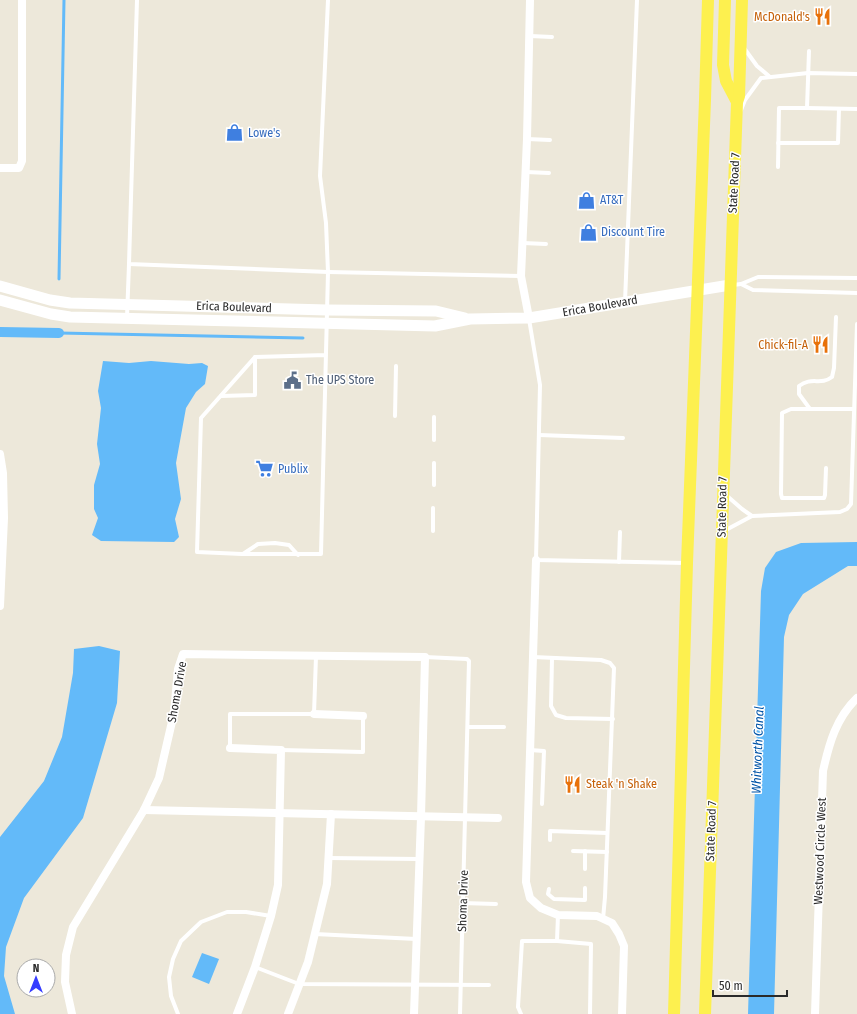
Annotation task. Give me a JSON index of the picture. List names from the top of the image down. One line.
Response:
{"streets":{"main road":["State Road 7"],"street":["Erica Boulevard","Shoma Drive","Westwood Circle West"]},"crossings":[["State Road 7","Erica Boulevard"]],"water":["Whitworth Canal"],"places":{"restaurant":["McDonald's","Chick-fil-A","Steak 'n Shake"],"shop":["Lowe's","AT&T","Discount Tire"],"public building":["The UPS Store"],"supermarket":["Publix"]},"scale_bar":"50 m","north":"top"}
